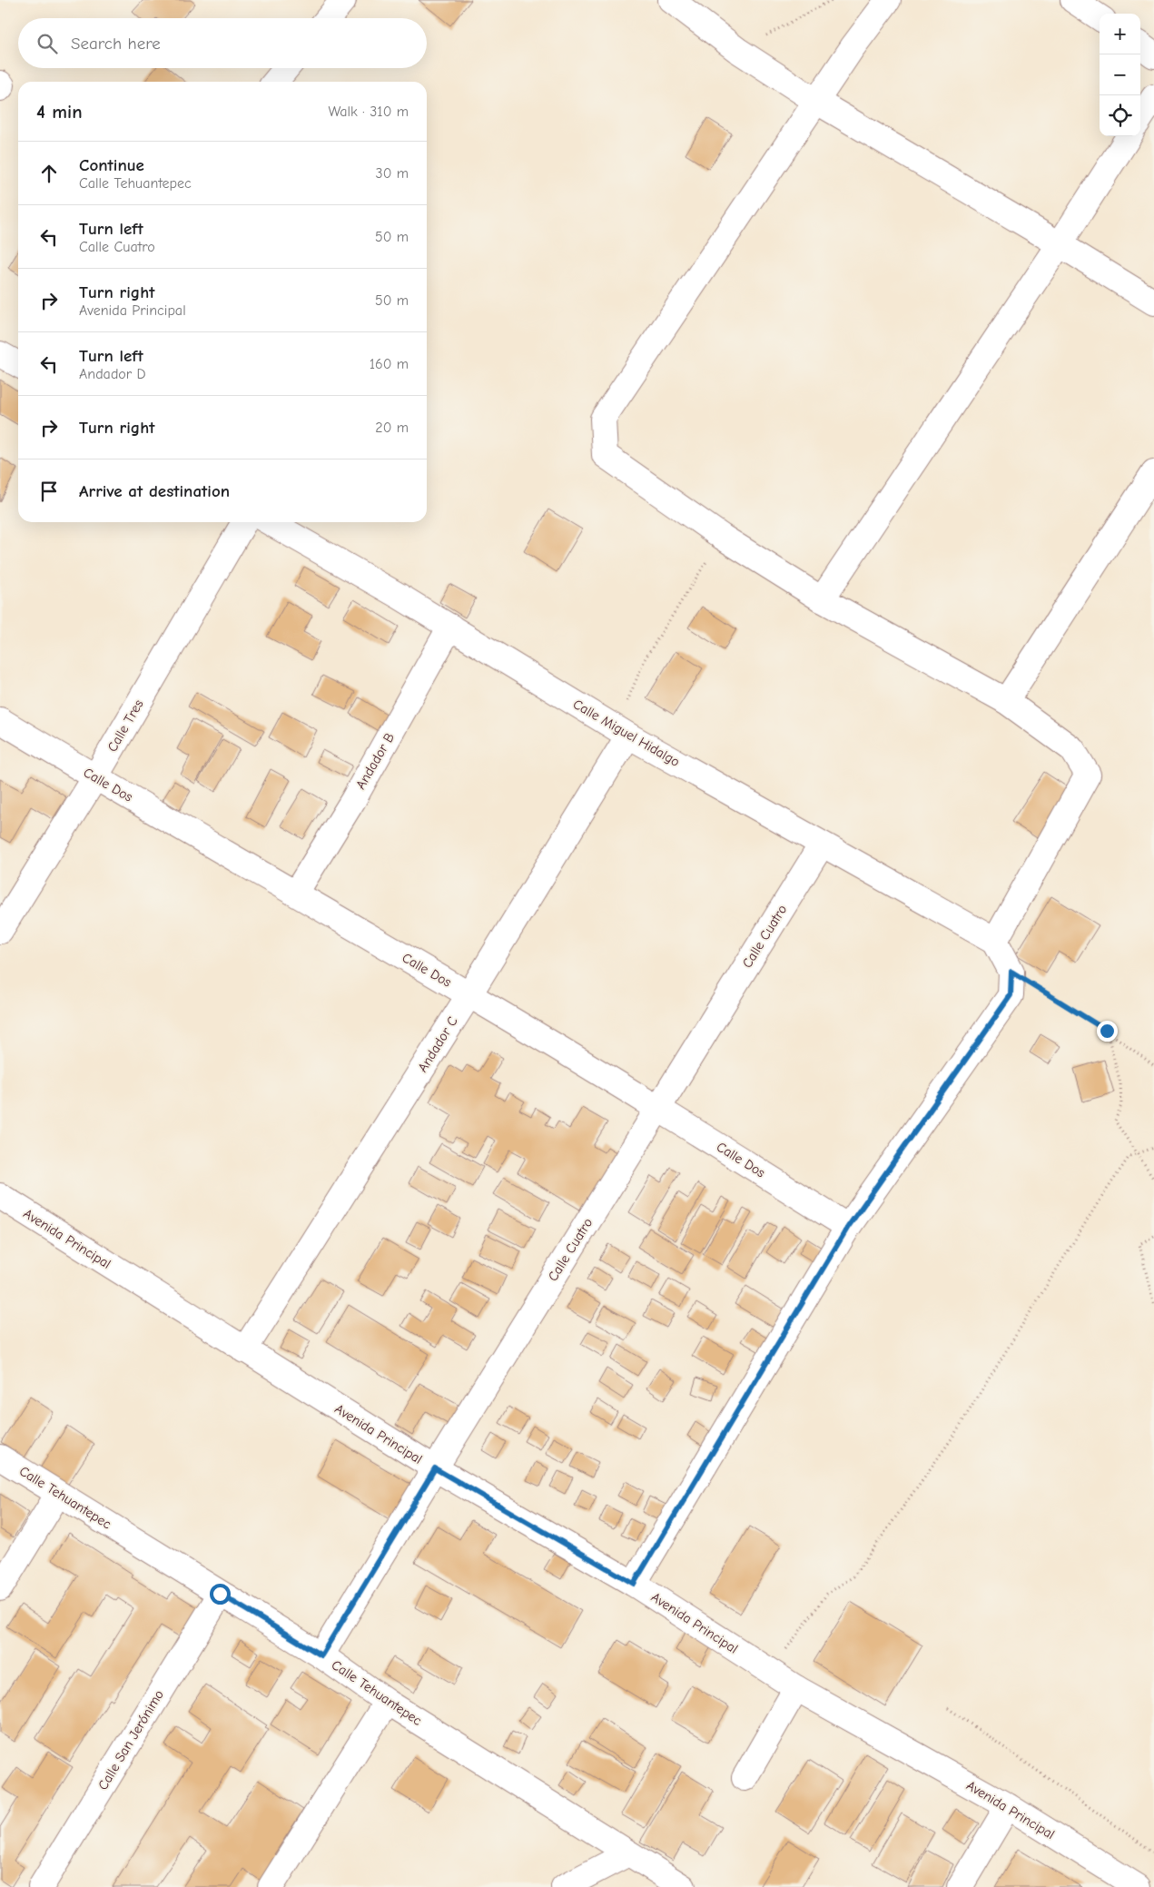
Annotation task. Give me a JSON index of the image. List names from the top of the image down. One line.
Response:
{"streets":{"street":["Calle Tres","Calle Miguel Hidalgo","Andador B","Calle Dos","Calle Cuatro","Andador C","Avenida Principal","Calle Tehuantepec","Calle San Jerónimo"]},"crossings":[["Calle Tres","Calle Dos"],["Calle Miguel Hidalgo","Andador B"],["Calle Miguel Hidalgo","Calle Cuatro"],["Calle Miguel Hidalgo","Andador C"],["Andador B","Calle Dos"],["Calle Dos","Calle Cuatro"],["Calle Dos","Andador C"],["Calle Cuatro","Avenida Principal"],["Calle Cuatro","Calle Tehuantepec"],["Andador C","Avenida Principal"],["Calle Tehuantepec","Calle San Jerónimo"]],"page":{"map_buttons":["+","−"],"search":"Search here","heading":["4 min","Walk · 310 m"],"list":[["Continue","Calle Tehuantepec","30 m"],["Turn left","Calle Cuatro","50 m"],["Turn right","Avenida Principal","50 m"],["Turn left","Andador D","160 m"],["Turn right","20 m"],"Arrive at destination"]}}
